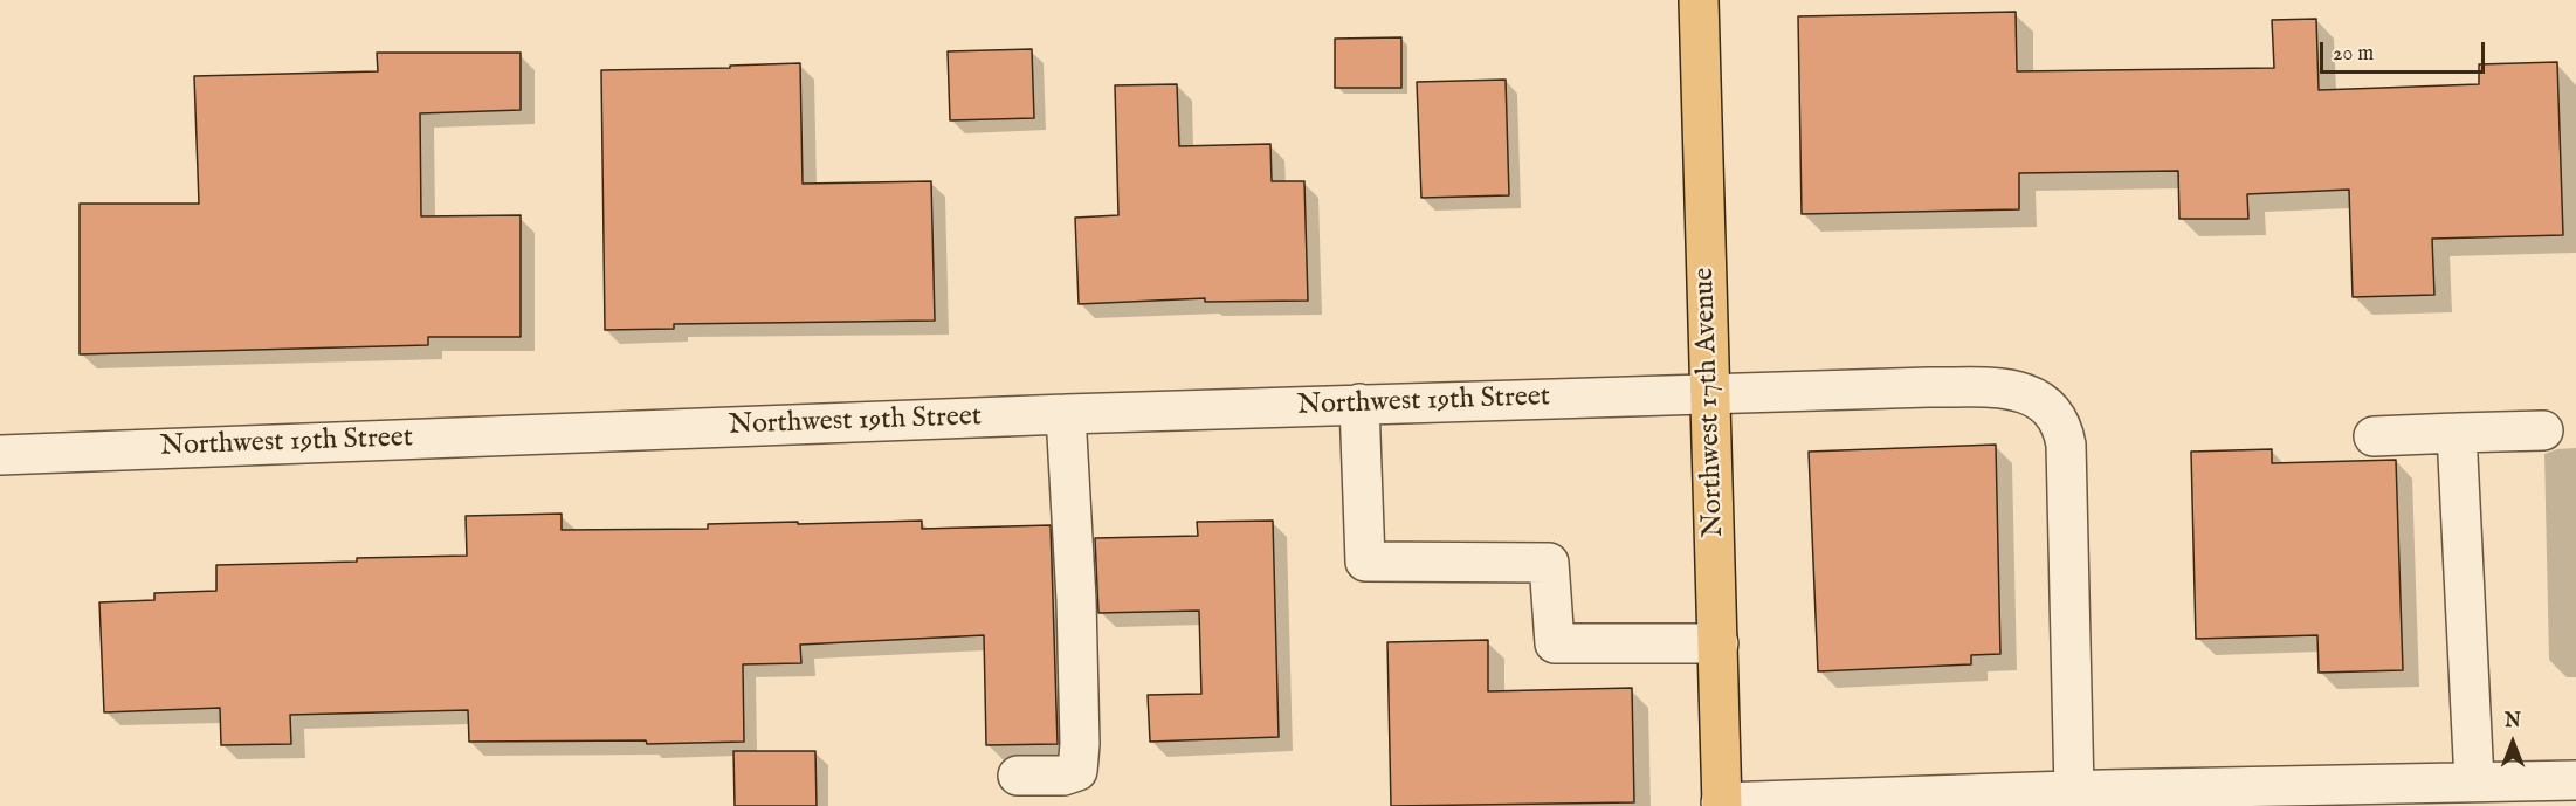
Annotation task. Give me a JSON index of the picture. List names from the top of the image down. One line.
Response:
{"streets":{"main road":["Northwest 17th Avenue"],"street":["Northwest 19th Street"]},"crossings":[["Northwest 19th Street","Northwest 17th Avenue"]],"scale_bar":"20 m","north":"top"}
